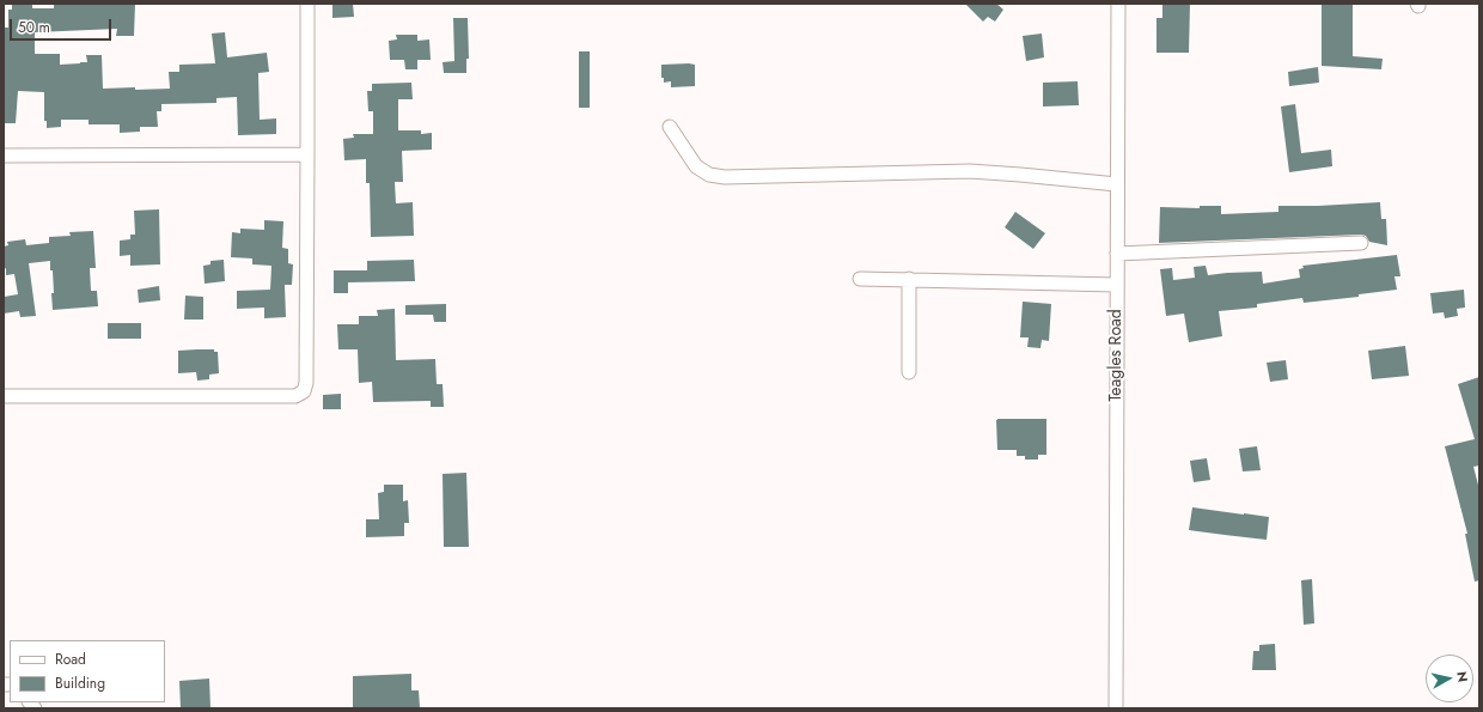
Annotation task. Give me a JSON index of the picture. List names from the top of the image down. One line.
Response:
{"streets":{"street":["Teagles Road"]},"legend":["Road","Building"],"scale_bar":"50 m","north":"right"}
